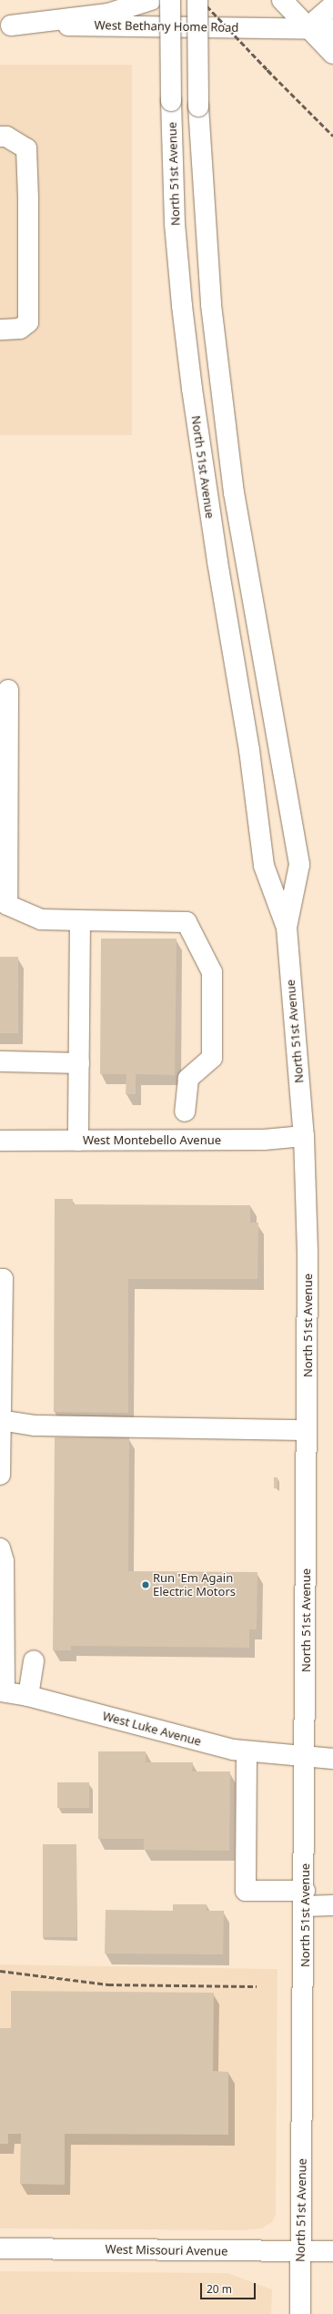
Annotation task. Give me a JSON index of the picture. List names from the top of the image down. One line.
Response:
{"streets":{"main road":["West Bethany Home Road","North 51st Avenue","West Montebello Avenue","West Luke Avenue","West Missouri Avenue"]},"crossings":[["North 51st Avenue","West Montebello Avenue"],["North 51st Avenue","West Luke Avenue"],["North 51st Avenue","West Missouri Avenue"]],"places":["Run 'Em Again Electric Motors"],"scale_bar":"20 m"}
